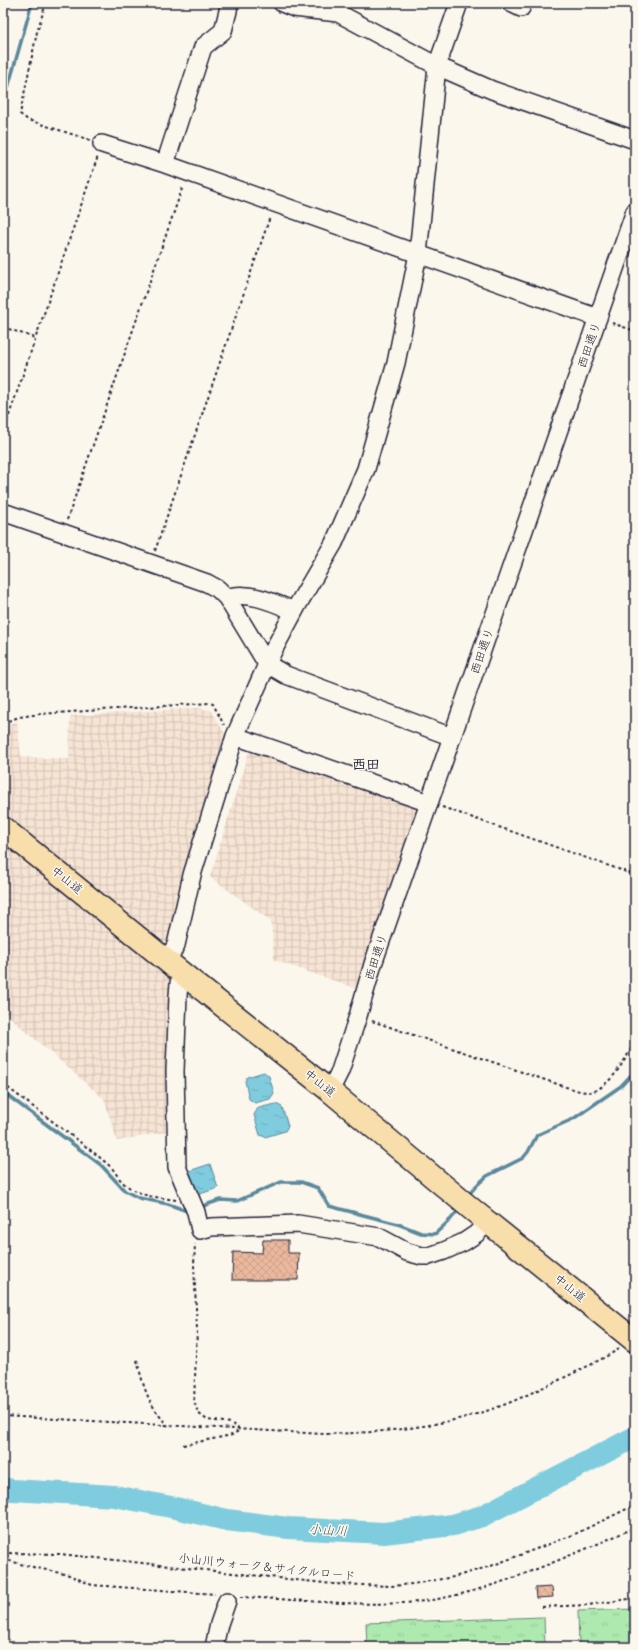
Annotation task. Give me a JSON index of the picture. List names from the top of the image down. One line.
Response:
{"streets":{"highway":["中山道"],"street":["西田通り"],"path":["小山川ウォーク＆サイクルロード"]},"crossings":[["西田通り","中山道"]],"districts":["西田"],"water":["小山川"]}
